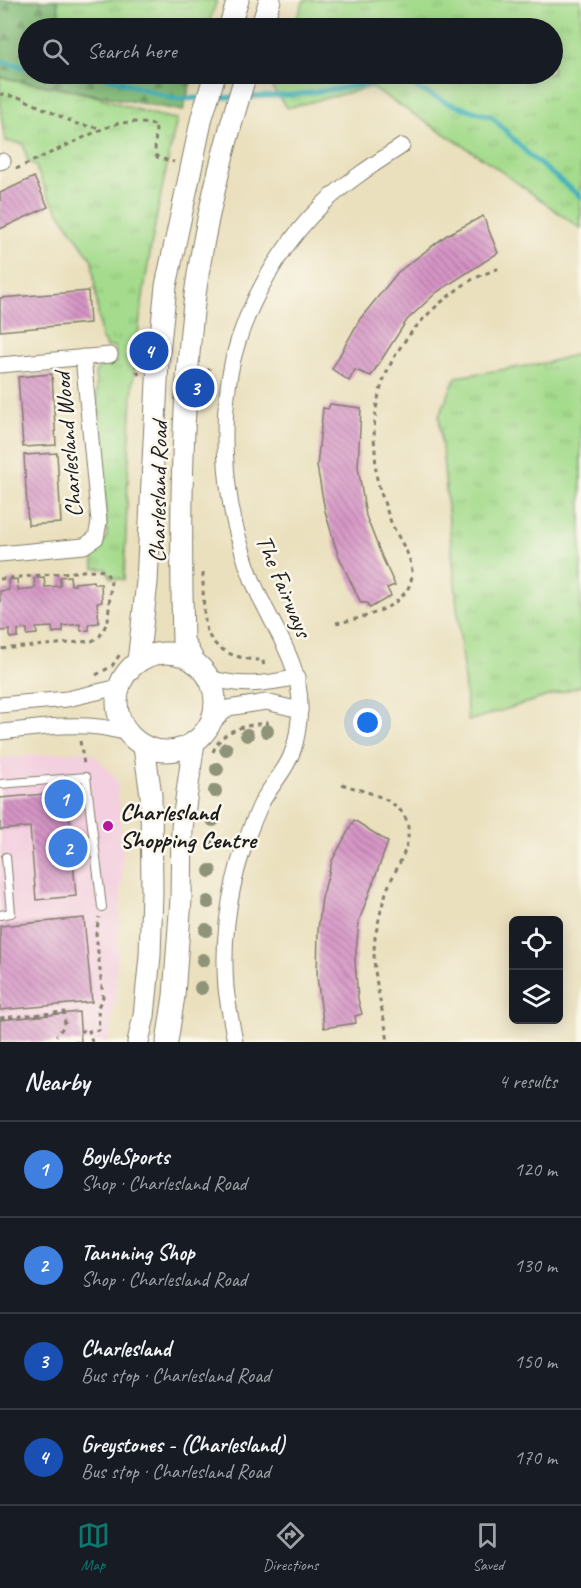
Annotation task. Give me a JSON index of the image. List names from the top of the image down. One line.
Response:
{"streets":{"main road":["Charlesland Road"],"street":["Charlesland Wood","The Fairways"]},"places":["Charlesland Shopping Centre"],"page":{"search":"Search here","pins":["4","3","1","2"],"heading":["Nearby","4 results"],"list":[{"mark":"1","name":"BoyleSports","note":"Shop · Charlesland Road","value":"120 m"},{"mark":"2","name":"Tannning Shop","note":"Shop · Charlesland Road","value":"130 m"},{"mark":"3","name":"Charlesland","note":"Bus stop · Charlesland Road","value":"150 m"},{"mark":"4","name":"Greystones - (Charlesland)","note":"Bus stop · Charlesland Road","value":"170 m"}],"nav":["Map","Directions","Saved"]}}
